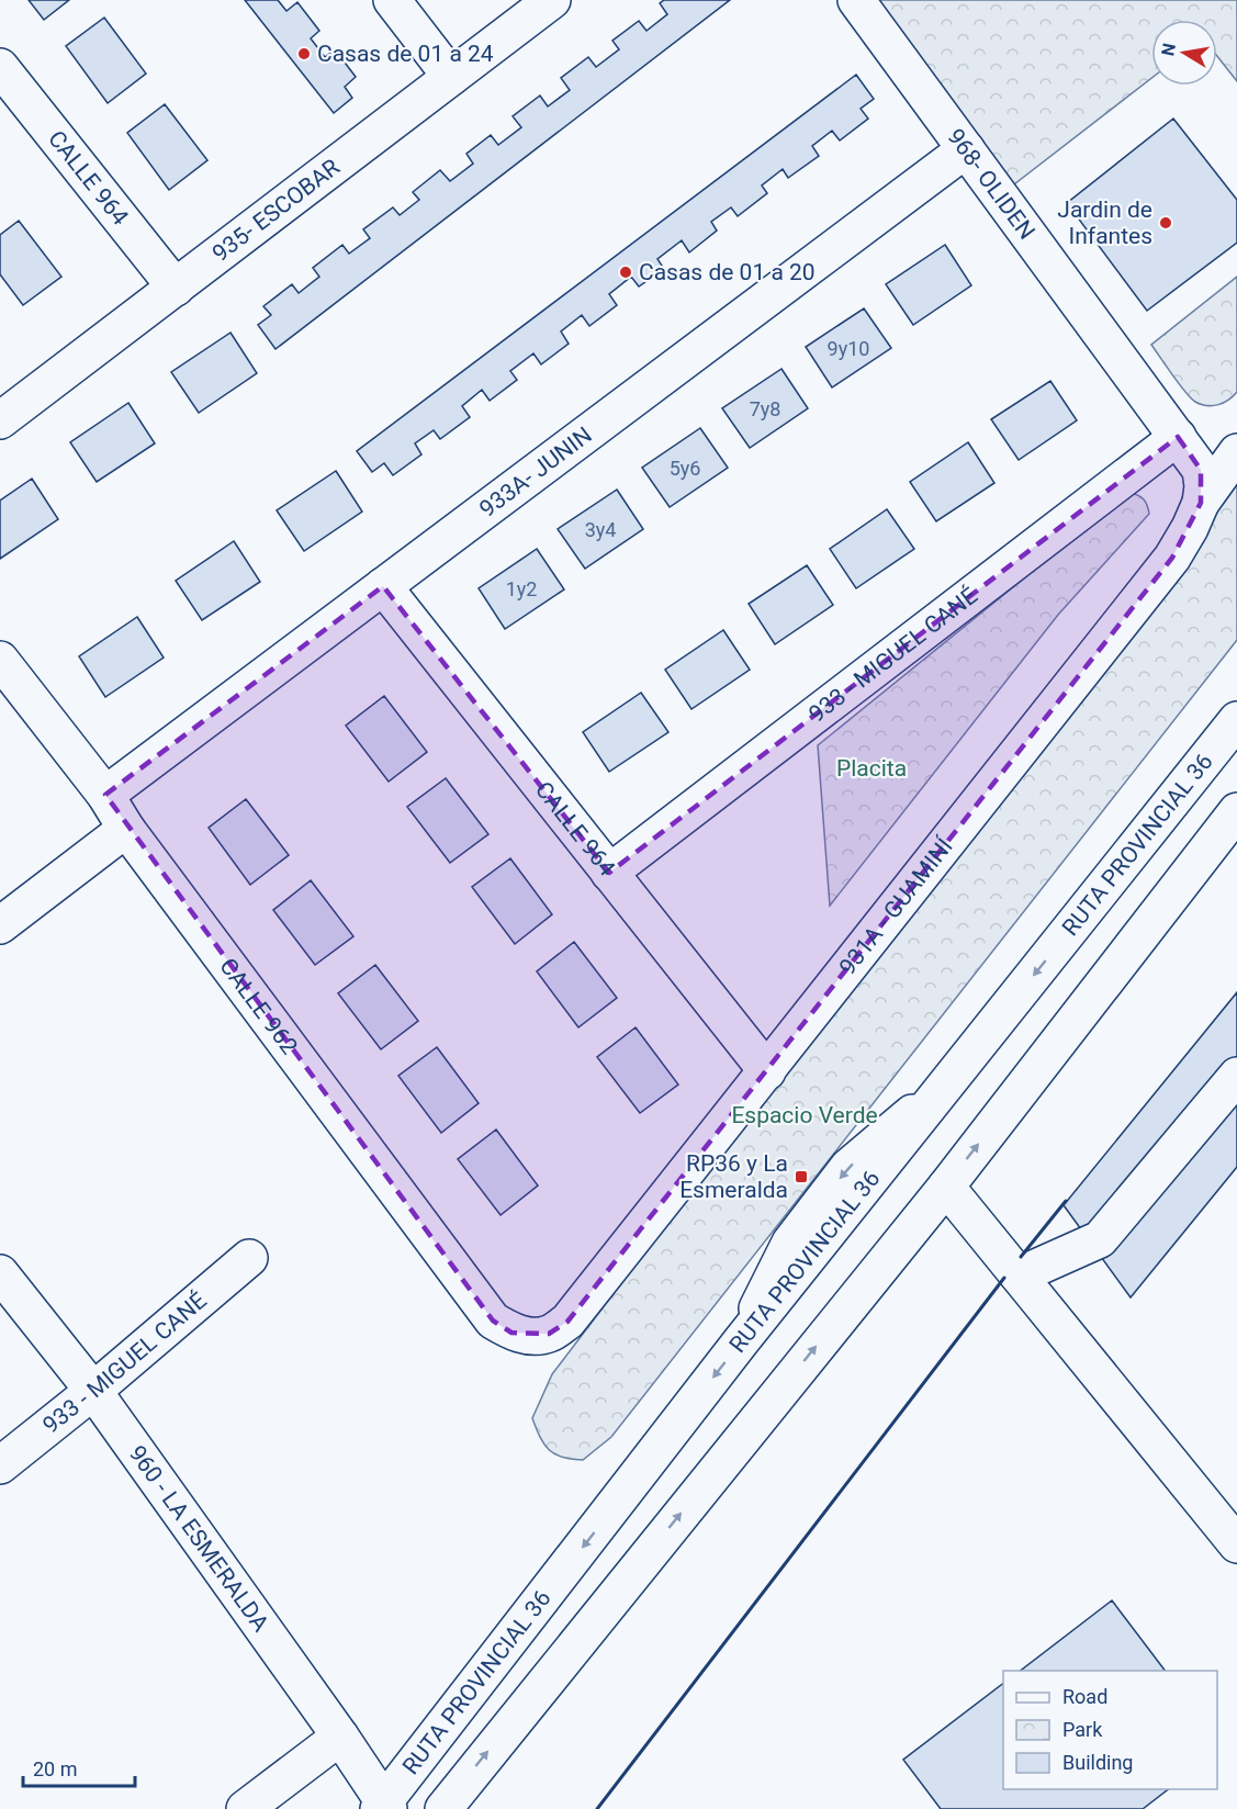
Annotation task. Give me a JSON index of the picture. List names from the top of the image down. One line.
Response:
{"streets":{"street":["CALLE 964","968- OLIDEN","935- ESCOBAR","933A- JUNIN","933 - MIGUEL CANÉ","RUTA PROVINCIAL 36","931A - GUAMINÍ","CALLE 962","960 - LA ESMERALDA"]},"crossings":[["CALLE 964","935- ESCOBAR"],["CALLE 964","933A- JUNIN"],["CALLE 964","933 - MIGUEL CANÉ"],["CALLE 964","931A - GUAMINÍ"],["968- OLIDEN","933A- JUNIN"],["968- OLIDEN","933 - MIGUEL CANÉ"],["968- OLIDEN","931A - GUAMINÍ"],["933A- JUNIN","CALLE 962"],["933 - MIGUEL CANÉ","960 - LA ESMERALDA"],["RUTA PROVINCIAL 36","960 - LA ESMERALDA"],["931A - GUAMINÍ","CALLE 962"]],"parks":["Placita","Espacio Verde"],"places":{"other":["Casas de 01 a 24","Jardin de Infantes","Casas de 01 a 20"],"transit":["RP36 y La Esmeralda"]},"house_numbers":["9y10","7y8","5y6","3y4","1y2"],"legend":["Road","Park","Building"],"scale_bar":"20 m","north":"left"}
